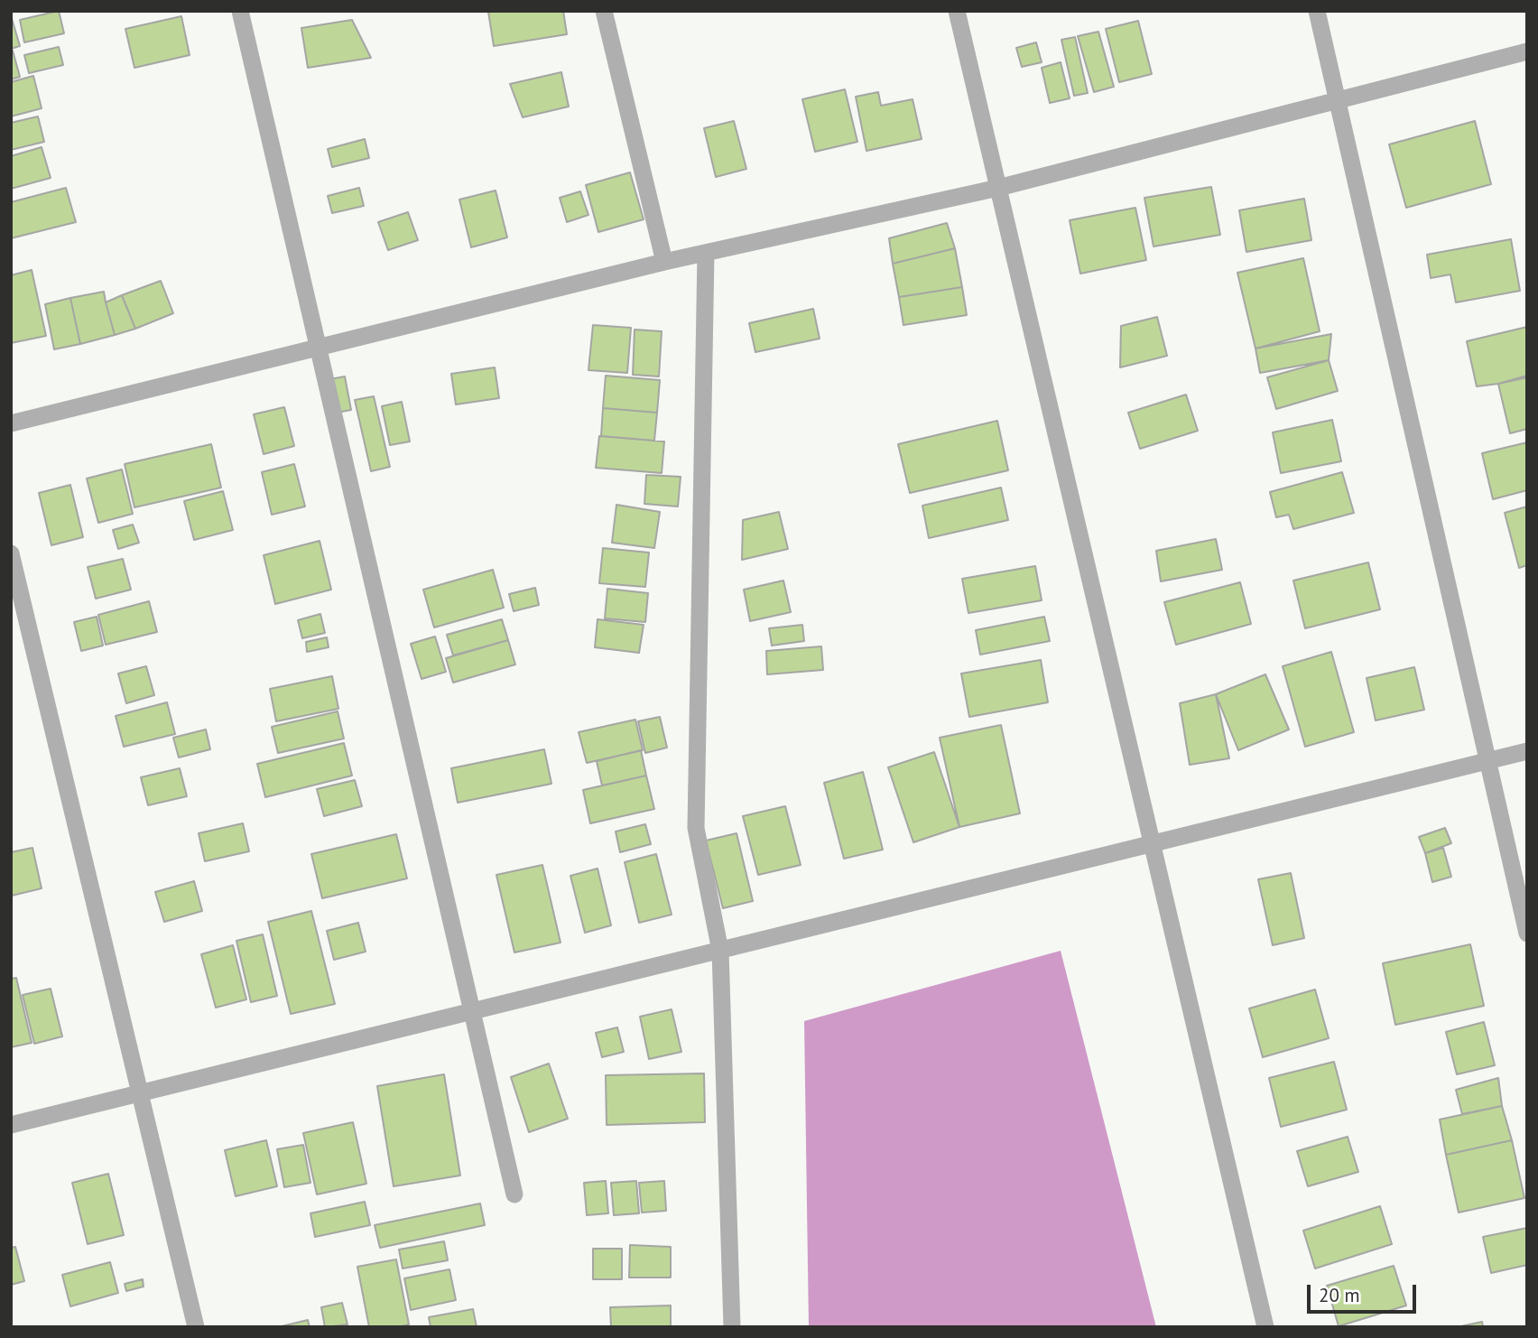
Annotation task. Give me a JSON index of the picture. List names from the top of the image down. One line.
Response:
{"scale_bar":"20 m"}
